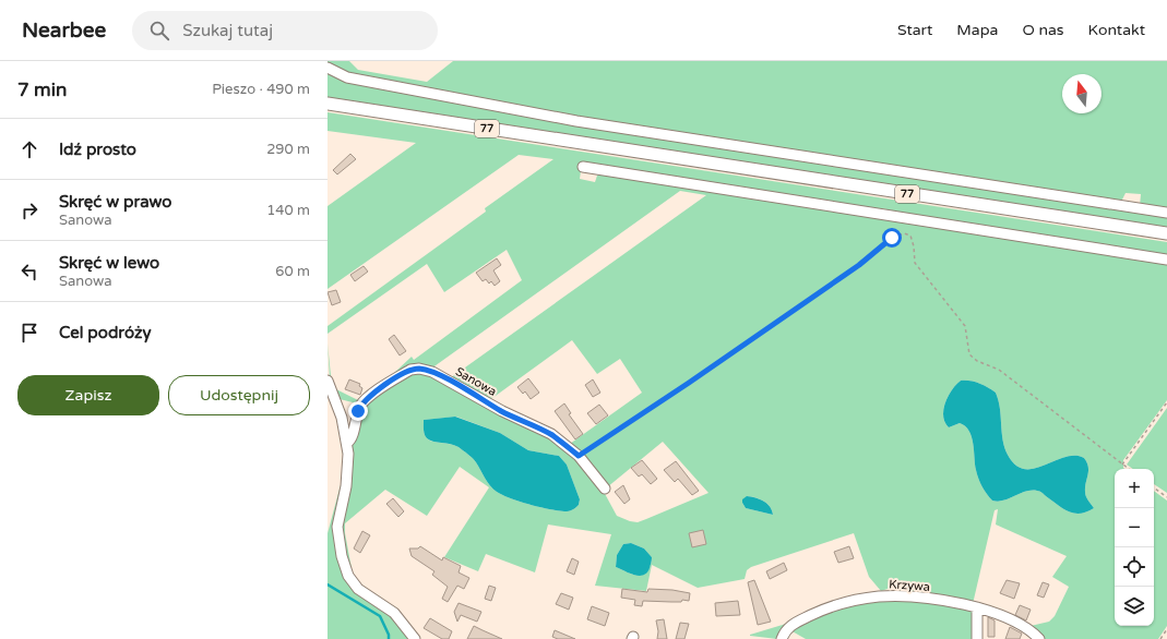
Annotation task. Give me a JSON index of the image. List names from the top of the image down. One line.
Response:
{"streets":{"main road":["77"],"street":["Sanowa","Krzywa"]},"north":"top","page":{"header":"Nearbee","search":"Szukaj tutaj","nav":["Start","Mapa","O nas","Kontakt"],"heading":["7 min","Pieszo · 490 m"],"list":[["Idź prosto","290 m"],["Skręć w prawo","Sanowa","140 m"],["Skręć w lewo","Sanowa","60 m"],"Cel podróży"],"buttons":["Zapisz","Udostępnij"],"map_buttons":["+","−"]}}
